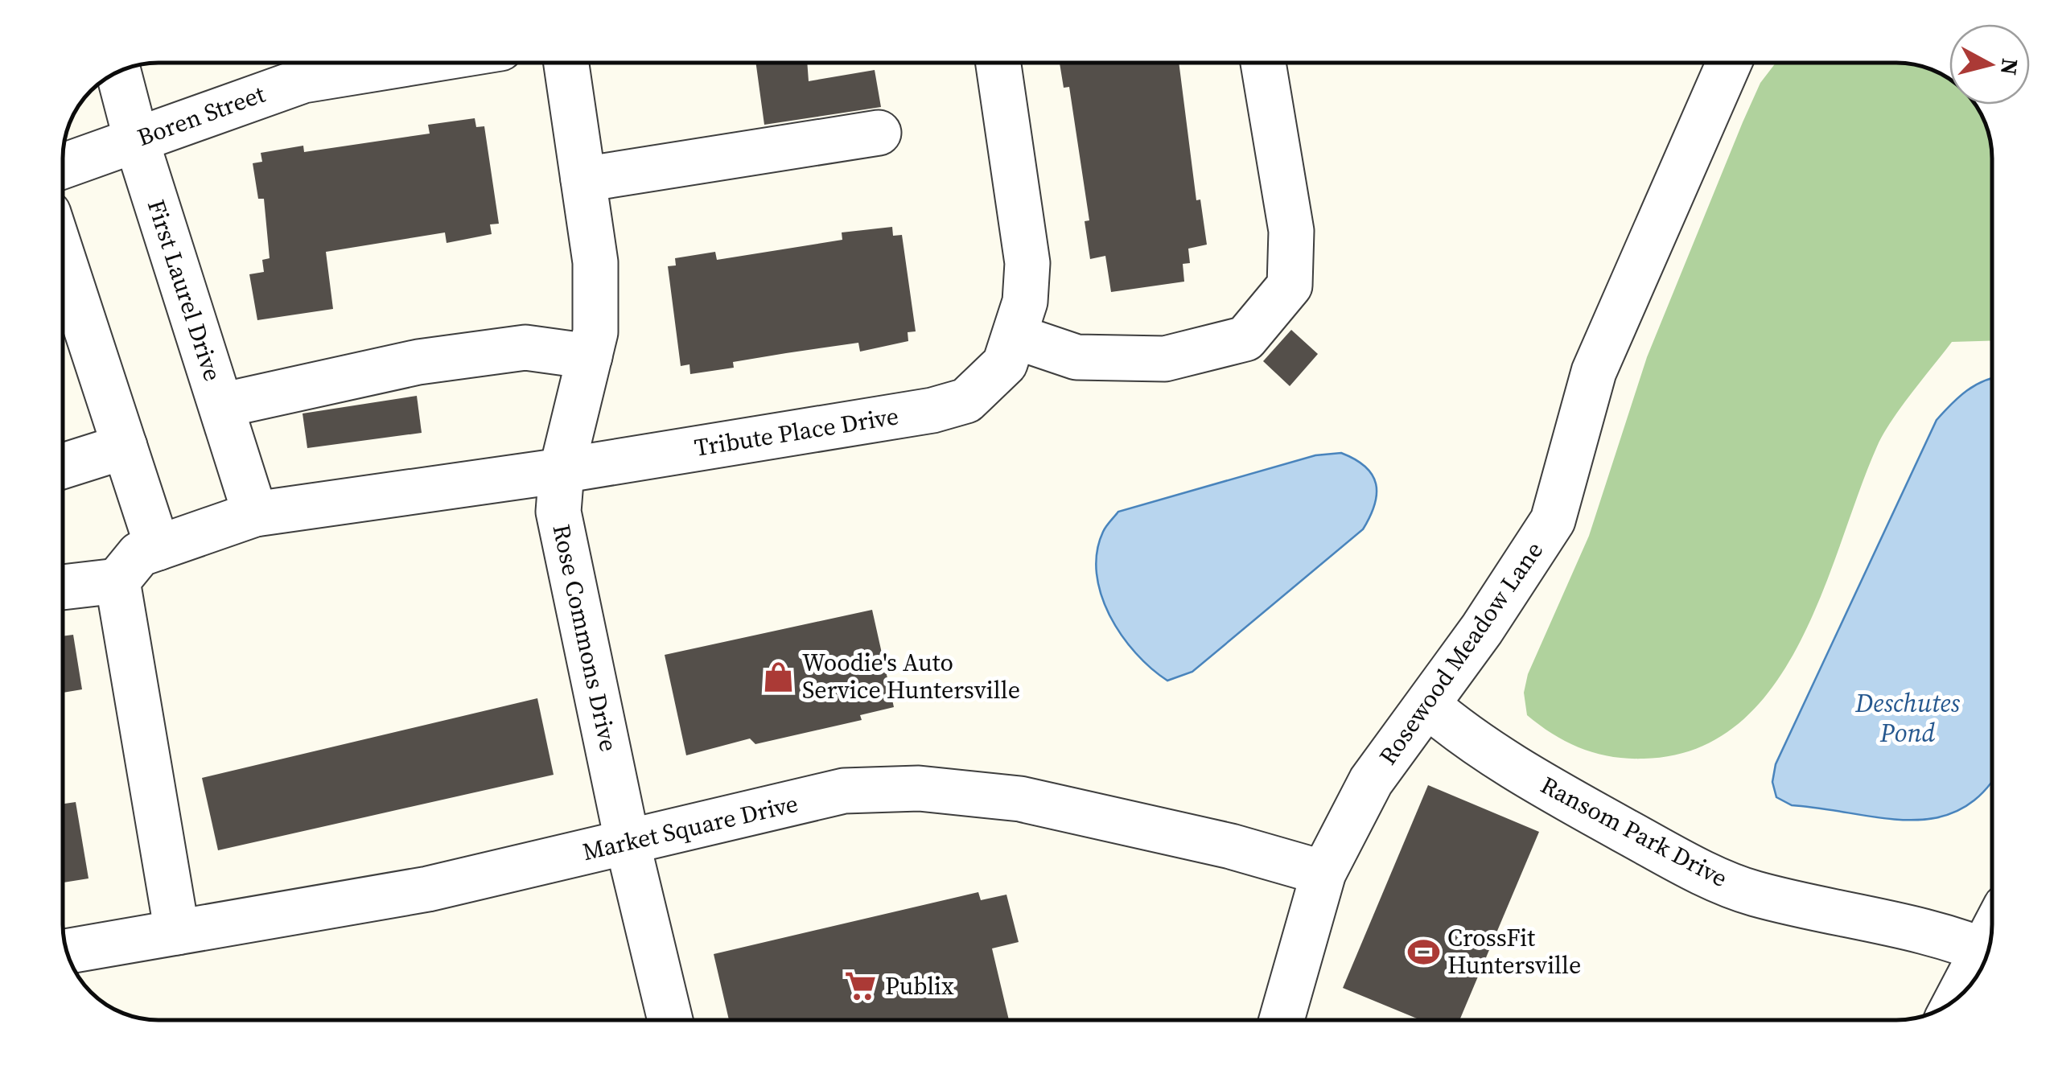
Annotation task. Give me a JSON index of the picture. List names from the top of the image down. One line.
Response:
{"streets":{"street":["Boren Street","First Laurel Drive","Tribute Place Drive","Rose Commons Drive","Rosewood Meadow Lane","Market Square Drive","Ransom Park Drive"]},"crossings":[["Boren Street","First Laurel Drive"],["First Laurel Drive","Tribute Place Drive"],["Tribute Place Drive","Rose Commons Drive"],["Rose Commons Drive","Market Square Drive"],["Rosewood Meadow Lane","Market Square Drive"],["Rosewood Meadow Lane","Ransom Park Drive"]],"water":["Deschutes Pond"],"places":{"shop":["Woodie's Auto Service Huntersville"],"sports":["CrossFit Huntersville"],"supermarket":["Publix"]},"north":"right"}
